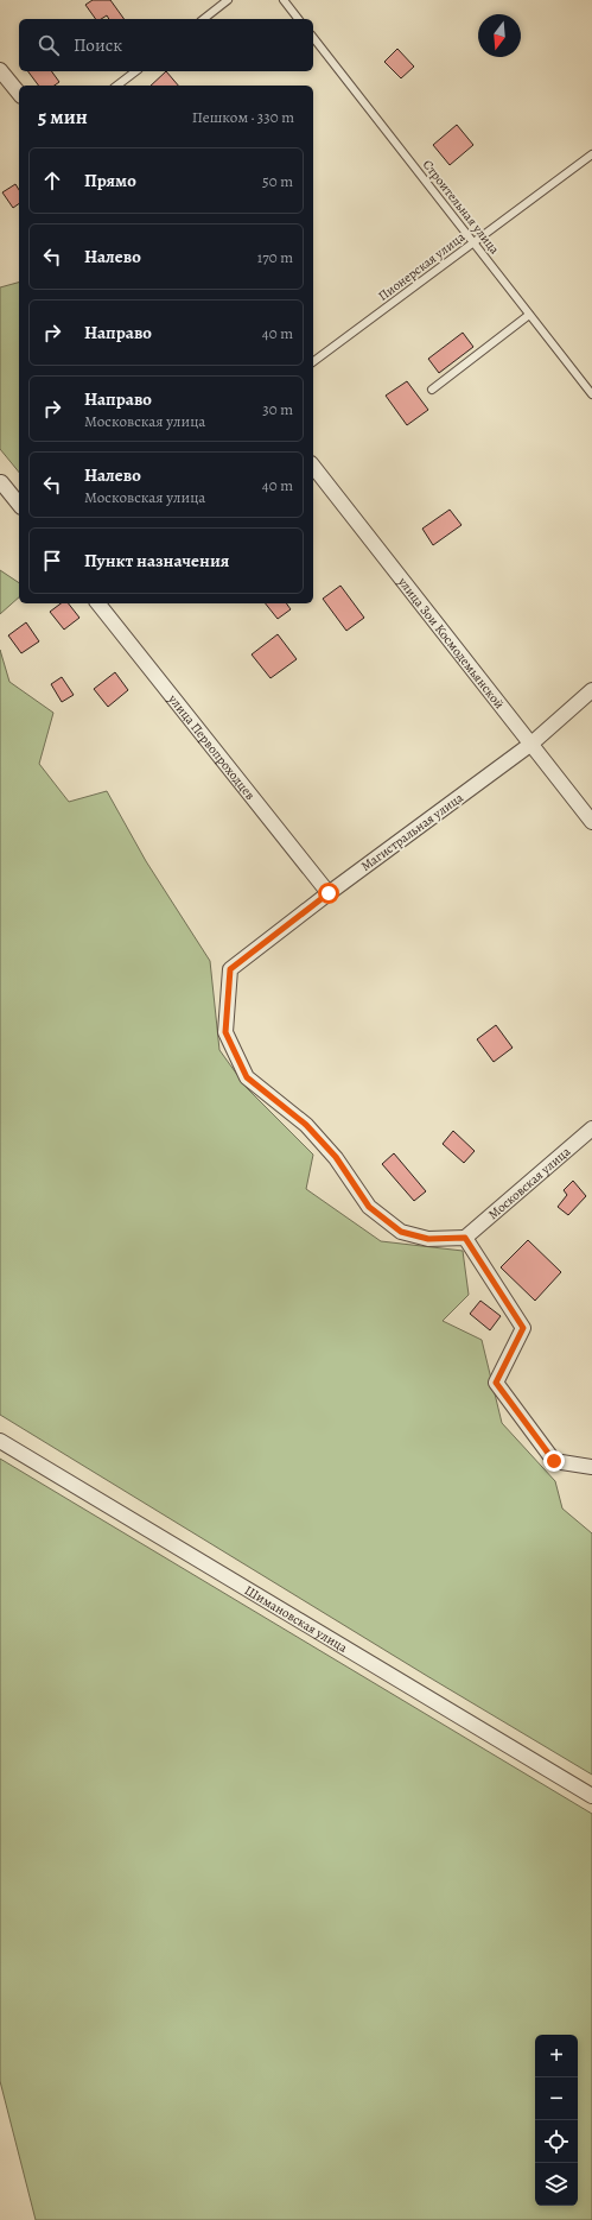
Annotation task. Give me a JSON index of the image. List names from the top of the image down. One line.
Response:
{"streets":{"street":["улица Зои Космодемьянской","улица Первопроходцев","Магистральная улица","Московская улица","Шимановская улица"],"lane":["Строительная улица","Пионерская улица"]},"crossings":[["Строительная улица","Пионерская улица"],["улица Зои Космодемьянской","Магистральная улица"],["улица Первопроходцев","Магистральная улица"],["Магистральная улица","Московская улица"]],"north":"bottom","page":{"search":"Поиск","heading":["5 мин","Пешком · 330 m"],"list":[["Прямо","50 m"],["Налево","170 m"],["Направо","40 m"],["Направо","Московская улица","30 m"],["Налево","Московская улица","40 m"],"Пункт назначения"],"map_buttons":["+","−"]}}
